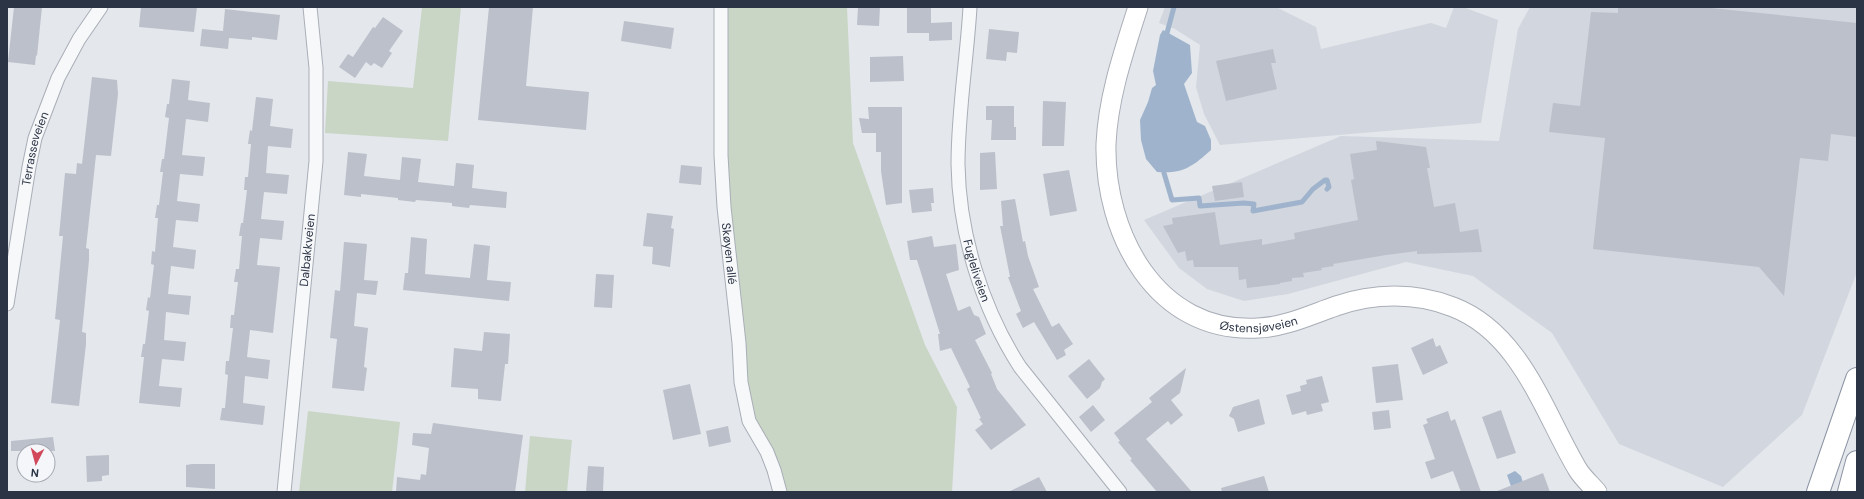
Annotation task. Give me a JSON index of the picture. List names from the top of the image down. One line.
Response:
{"streets":{"main road":["Østensjøveien"],"street":["Terrasseveien","Dalbakkveien","Skøyen allé","Fugleliveien"]},"north":"bottom"}
